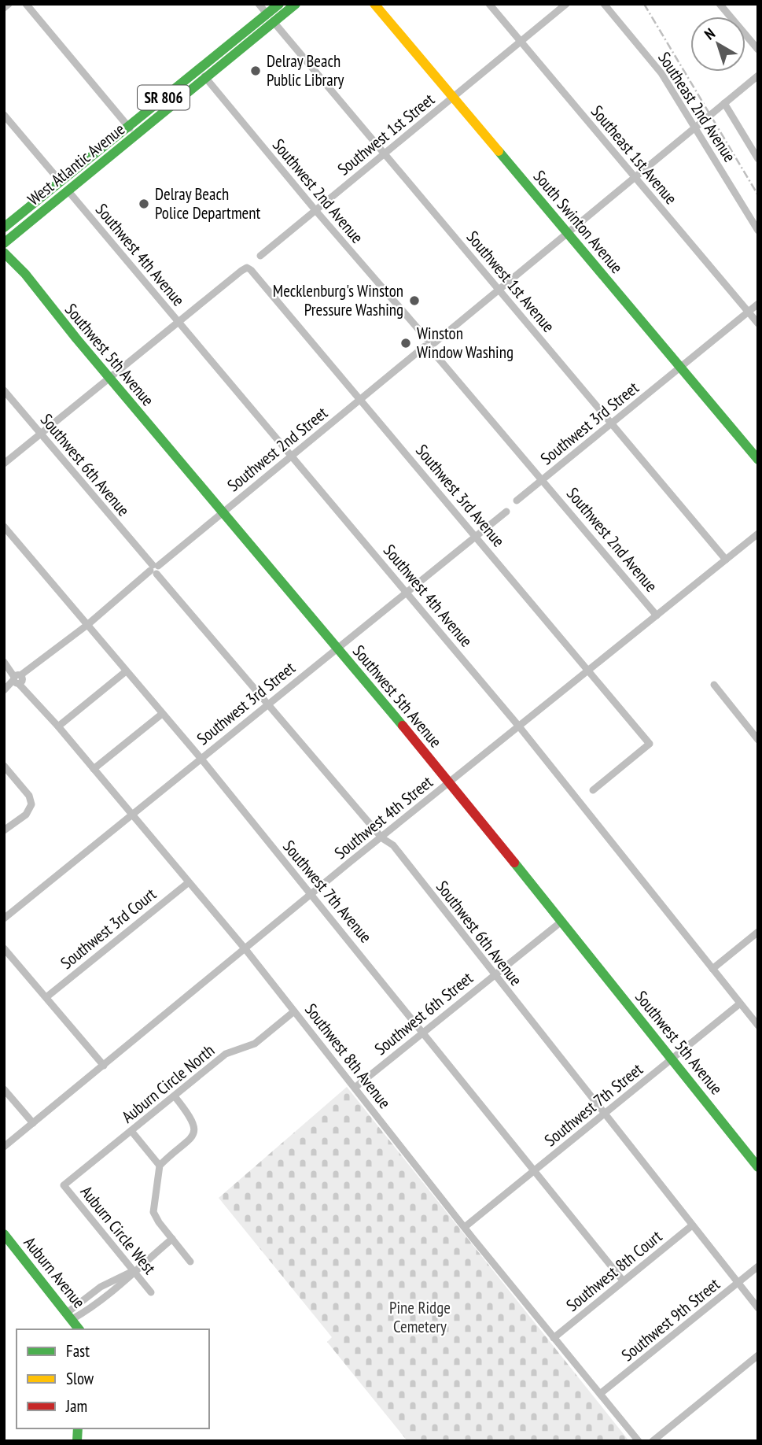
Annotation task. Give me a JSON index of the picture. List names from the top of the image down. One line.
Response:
{"streets":{"street":["SR 806","Southeast 2nd Avenue","Southwest 1st Street","Southeast 1st Avenue","West Atlantic Avenue","Southwest 2nd Avenue","South Swinton Avenue","Southwest 4th Avenue","Southwest 1st Avenue","Southwest 5th Avenue","Southwest 3rd Street","Southwest 2nd Street","Southwest 6th Avenue","Southwest 3rd Avenue","Southwest 4th Street","Southwest 7th Avenue","Southwest 3rd Court","Southwest 6th Street","Southwest 8th Avenue","Auburn Circle North","Southwest 7th Street","Auburn Circle West","Southwest 8th Court","Auburn Avenue","Southwest 9th Street"]},"crossings":[["Southeast 2nd Avenue","Southwest 2nd Street"],["Southwest 1st Street","Southeast 1st Avenue"],["Southwest 1st Street","Southwest 2nd Avenue"],["Southwest 1st Street","South Swinton Avenue"],["Southwest 1st Street","Southwest 1st Avenue"],["Southeast 1st Avenue","Southwest 3rd Street"],["Southeast 1st Avenue","Southwest 2nd Street"],["West Atlantic Avenue","Southwest 2nd Avenue"],["West Atlantic Avenue","Southwest 4th Avenue"],["West Atlantic Avenue","Southwest 1st Avenue"],["Southwest 2nd Avenue","Southwest 3rd Street"],["Southwest 2nd Avenue","Southwest 2nd Street"],["Southwest 2nd Avenue","Southwest 4th Street"],["South Swinton Avenue","Southwest 3rd Street"],["South Swinton Avenue","Southwest 2nd Street"],["Southwest 4th Avenue","Southwest 3rd Street"],["Southwest 4th Avenue","Southwest 2nd Street"],["Southwest 4th Avenue","Southwest 3rd Avenue"],["Southwest 4th Avenue","Southwest 4th Street"],["Southwest 4th Avenue","Southwest 7th Street"],["Southwest 1st Avenue","Southwest 3rd Street"],["Southwest 1st Avenue","Southwest 2nd Street"],["Southwest 1st Avenue","Southwest 4th Street"],["Southwest 5th Avenue","Southwest 3rd Street"],["Southwest 5th Avenue","Southwest 2nd Street"],["Southwest 5th Avenue","Southwest 4th Street"],["Southwest 5th Avenue","Southwest 6th Street"],["Southwest 5th Avenue","Southwest 7th Street"],["Southwest 3rd Street","Southwest 6th Avenue"],["Southwest 3rd Street","Southwest 3rd Avenue"],["Southwest 3rd Street","Southwest 7th Avenue"],["Southwest 3rd Street","Southwest 8th Avenue"],["Southwest 2nd Street","Southwest 6th Avenue"],["Southwest 2nd Street","Southwest 3rd Avenue"],["Southwest 2nd Street","Southwest 7th Avenue"],["Southwest 2nd Street","Southwest 8th Avenue"],["Southwest 6th Avenue","Southwest 4th Street"],["Southwest 6th Avenue","Southwest 6th Street"],["Southwest 6th Avenue","Southwest 7th Street"],["Southwest 6th Avenue","Southwest 8th Court"],["Southwest 6th Avenue","Southwest 9th Street"],["Southwest 3rd Avenue","Southwest 4th Street"],["Southwest 4th Street","Southwest 7th Avenue"],["Southwest 4th Street","Southwest 8th Avenue"],["Southwest 7th Avenue","Southwest 6th Street"],["Southwest 7th Avenue","Southwest 7th Street"],["Southwest 7th Avenue","Southwest 8th Court"],["Southwest 3rd Court","Southwest 8th Avenue"],["Southwest 6th Street","Southwest 8th Avenue"],["Southwest 8th Avenue","Auburn Circle North"],["Southwest 8th Avenue","Southwest 7th Street"],["Southwest 8th Avenue","Southwest 8th Court"],["Southwest 8th Avenue","Southwest 9th Street"],["Auburn Circle North","Auburn Circle West"]],"parks":["Pine Ridge Cemetery"],"places":["Delray Beach Public Library","Delray Beach Police Department","Mecklenburg's Winston Pressure Washing","Winston Window Washing"],"legend":["Fast","Slow","Jam"],"north":"top left"}
